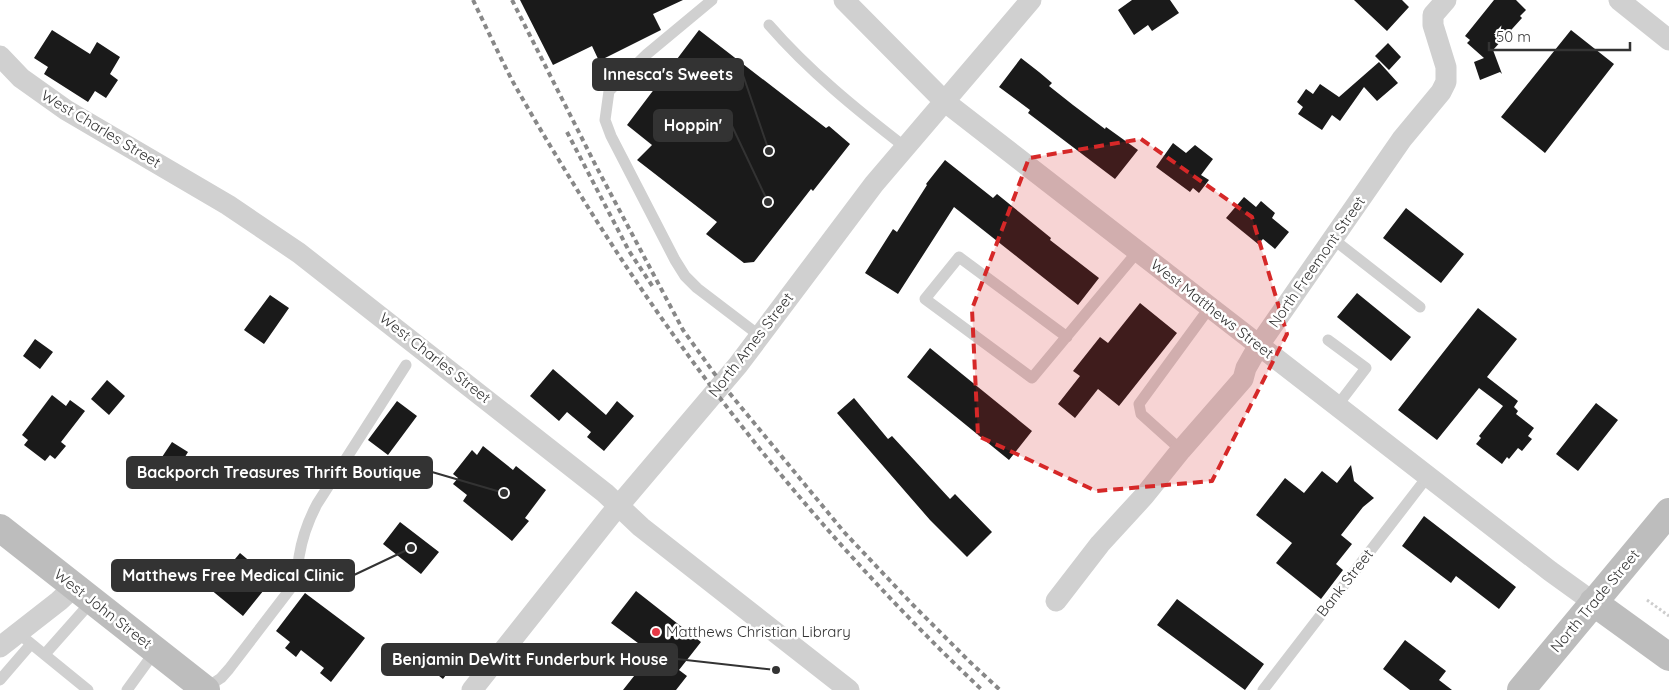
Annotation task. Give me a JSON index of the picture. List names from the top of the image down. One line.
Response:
{"streets":{"main road":["North Trade Street","West John Street"],"street":["West Charles Street","North Freemont Street","West Matthews Street","North Ames Street"],"lane":["Bank Street"]},"crossings":[["West Charles Street","North Ames Street"],["North Freemont Street","West Matthews Street"],["West Matthews Street","North Ames Street"],["West Matthews Street","Bank Street"],["West Matthews Street","North Trade Street"]],"places":["Innesca's Sweets","Hoppin'","Backporch Treasures Thrift Boutique","Matthews Free Medical Clinic","Matthews Christian Library","Benjamin DeWitt Funderburk House"],"scale_bar":"50 m"}
